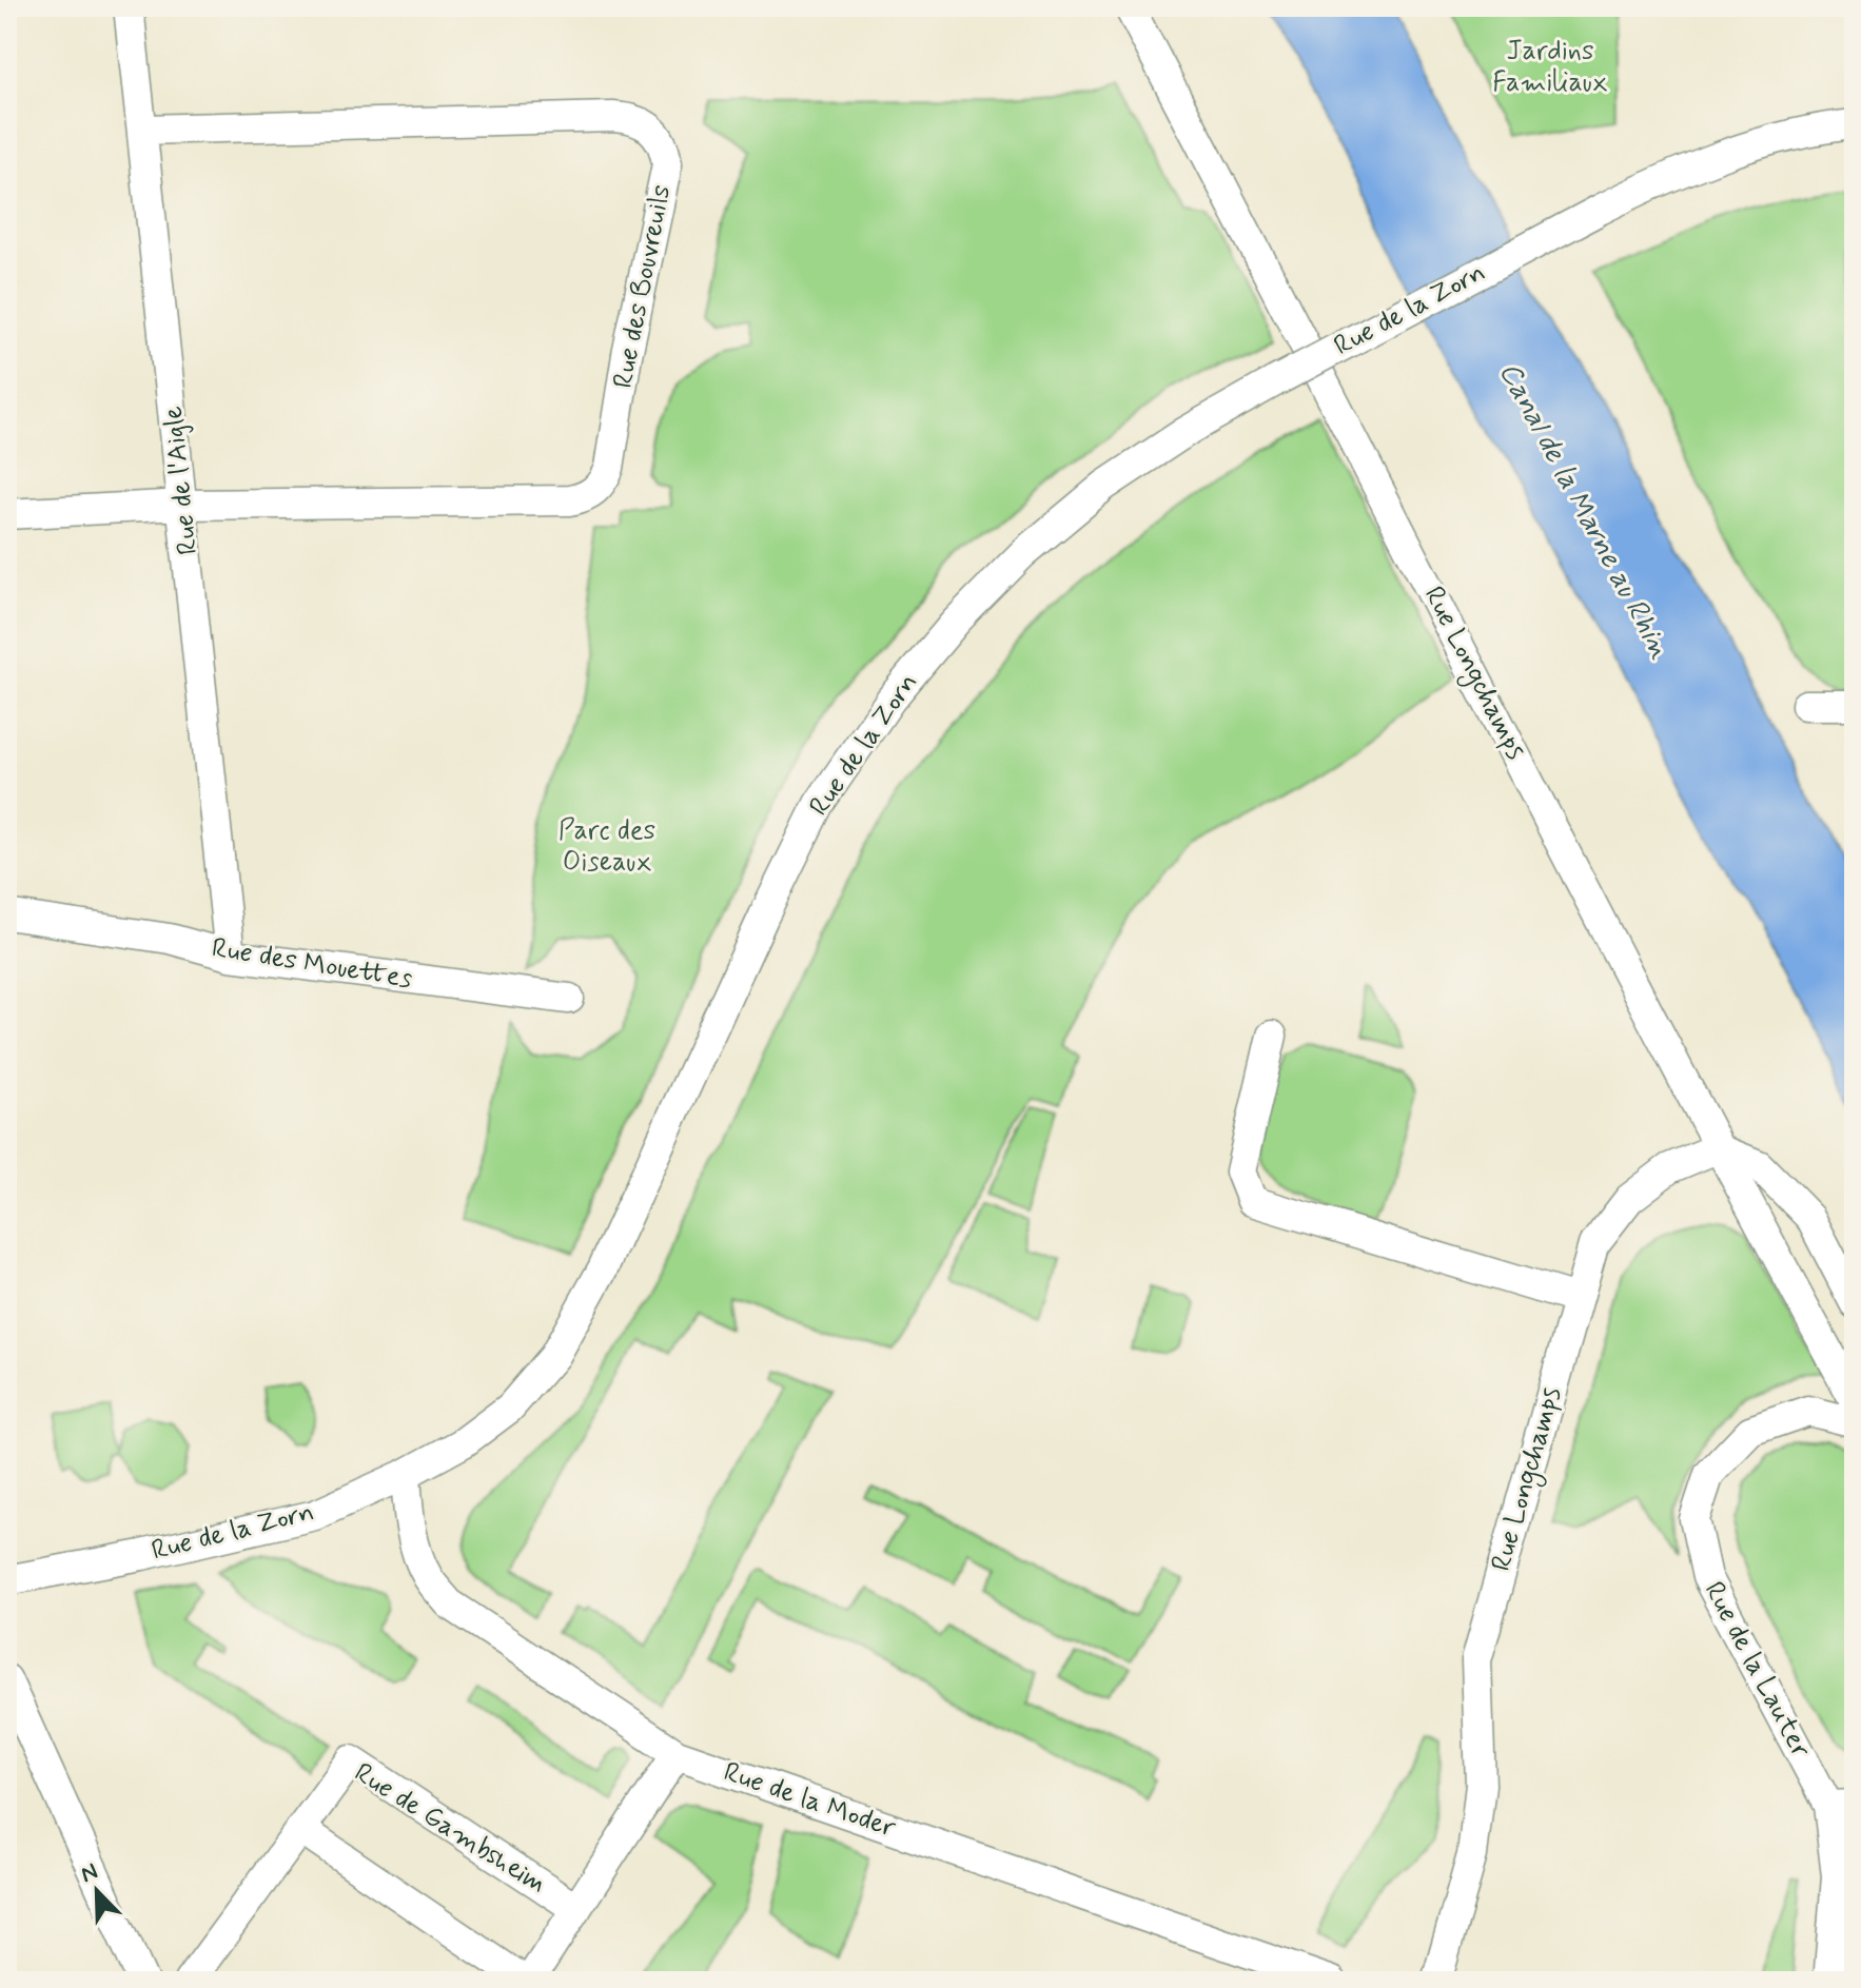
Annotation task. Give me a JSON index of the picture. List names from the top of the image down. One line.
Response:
{"streets":{"street":["Rue des Bouvreuils","Rue de la Zorn","Rue de l'Aigle","Rue Longchamps","Rue des Mouettes","Rue de la Lauter","Rue de la Moder","Rue de Gambsheim"]},"crossings":[["Rue des Bouvreuils","Rue de l'Aigle"],["Rue de la Zorn","Rue de la Moder"],["Rue de l'Aigle","Rue des Mouettes"],["Rue de la Moder","Rue de Gambsheim"]],"water":["Canal de la Marne au Rhin"],"parks":["Jardins Familiaux","Parc des Oiseaux"],"north":"top left"}
